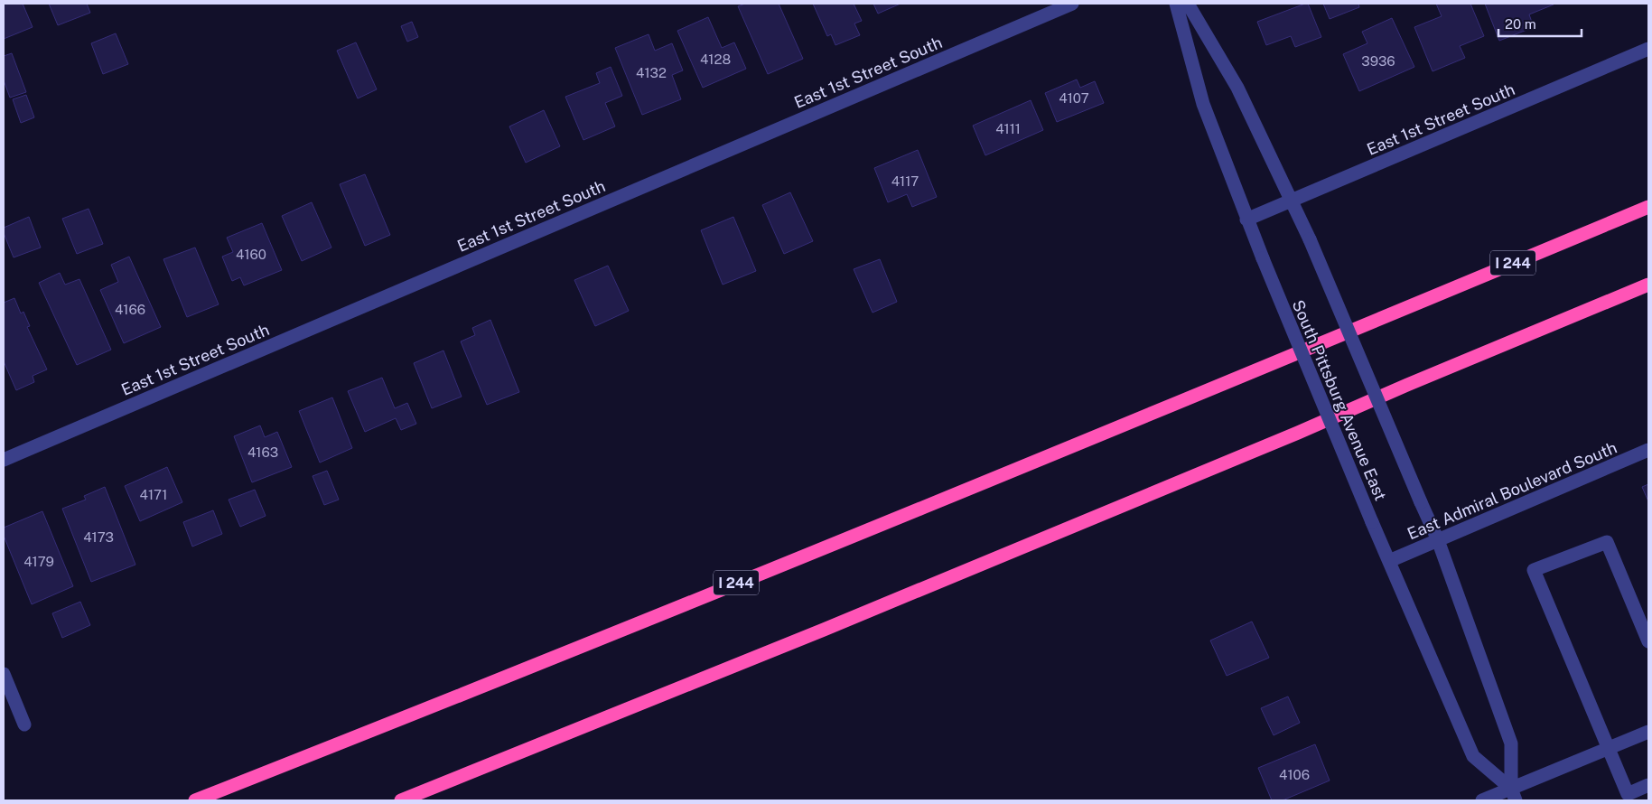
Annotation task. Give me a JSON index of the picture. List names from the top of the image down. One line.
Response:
{"streets":{"highway":["I 244"],"street":["East 1st Street South","South Pittsburg Avenue East","East Admiral Boulevard South"]},"crossings":[["East 1st Street South","South Pittsburg Avenue East"],["South Pittsburg Avenue East","East Admiral Boulevard South"]],"house_numbers":["4128","3936","4132","4107","4111","4117","4160","4166","4163","4171","4173","4179","4106"],"scale_bar":"20 m"}
